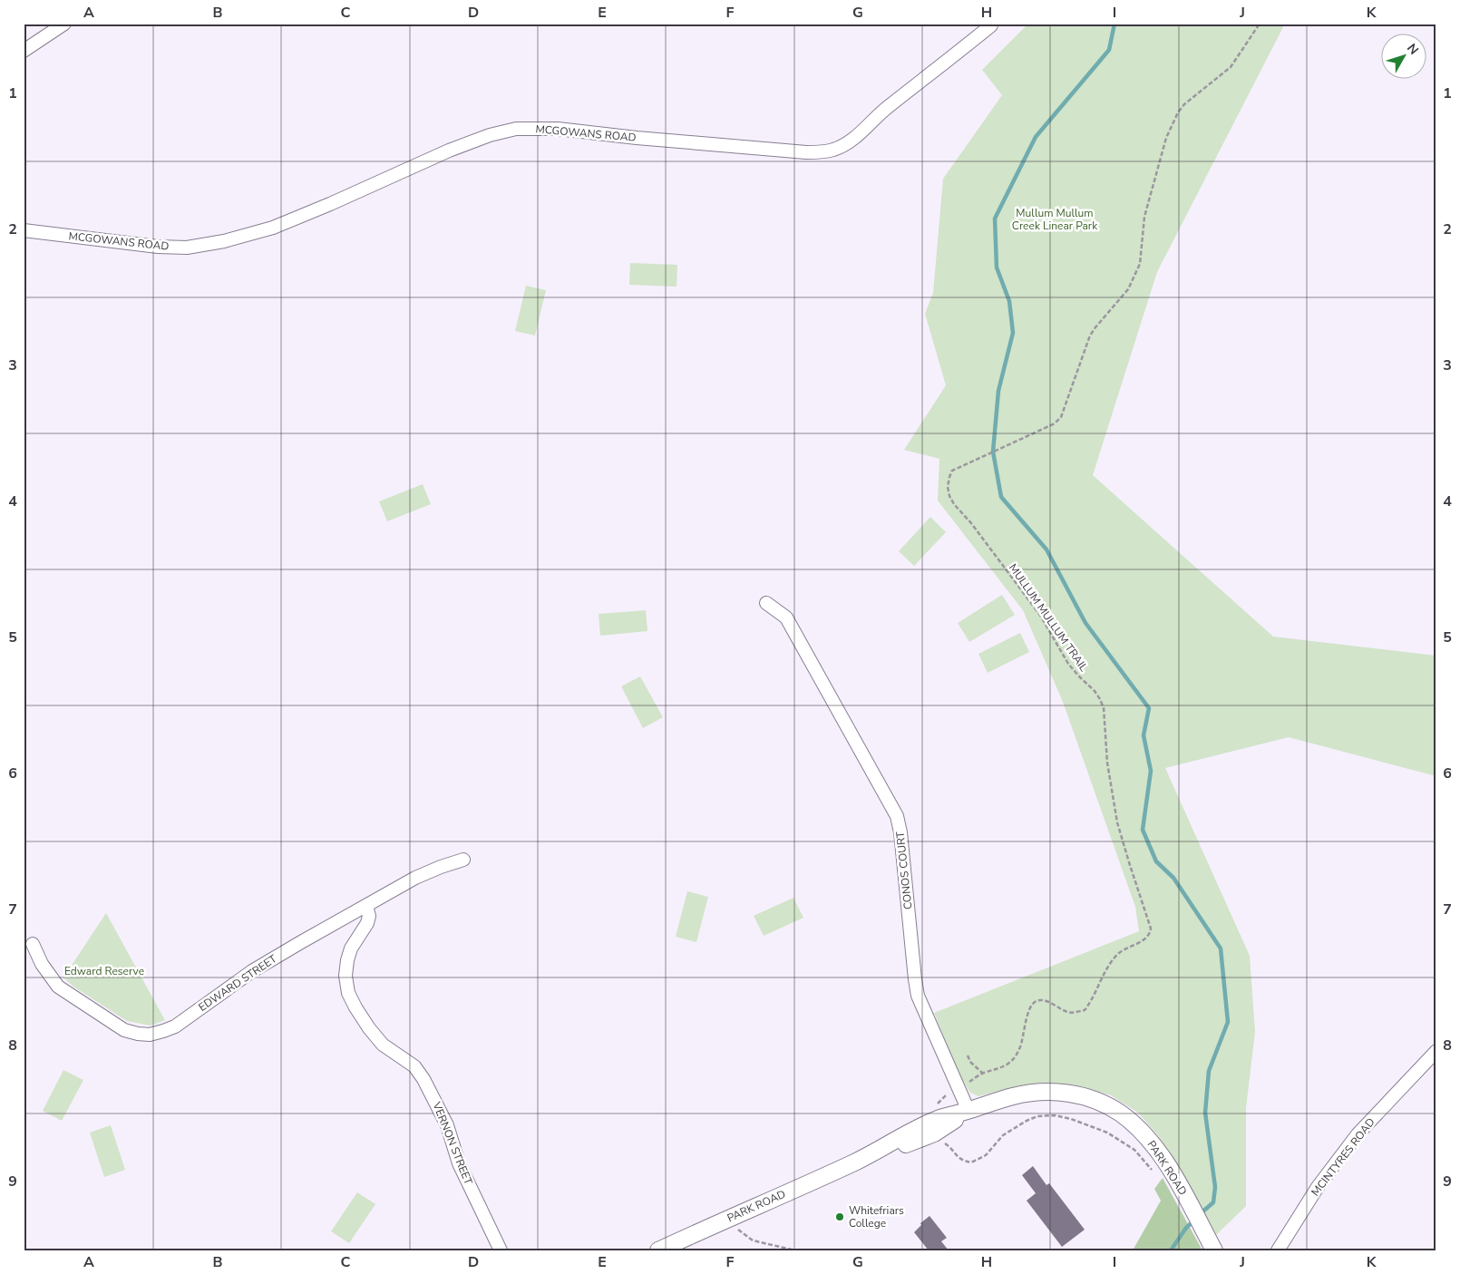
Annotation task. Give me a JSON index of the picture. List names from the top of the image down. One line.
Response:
{"streets":{"street":["MCGOWANS ROAD","CONOS COURT","EDWARD STREET","VERNON STREET","MCINTYRES ROAD","PARK ROAD"],"path":["MULLUM MULLUM TRAIL"]},"crossings":[["MULLUM MULLUM TRAIL","CONOS COURT"],["MULLUM MULLUM TRAIL","PARK ROAD"],["CONOS COURT","PARK ROAD"],["EDWARD STREET","VERNON STREET"]],"parks":["Mullum Mullum Creek Linear Park","Edward Reserve"],"places":["Whitefriars College"],"north":"top right","grid":{"columns":["A","B","C","D","E","F","G","H","I","J","K"],"rows":["1","2","3","4","5","6","7","8","9"]}}
